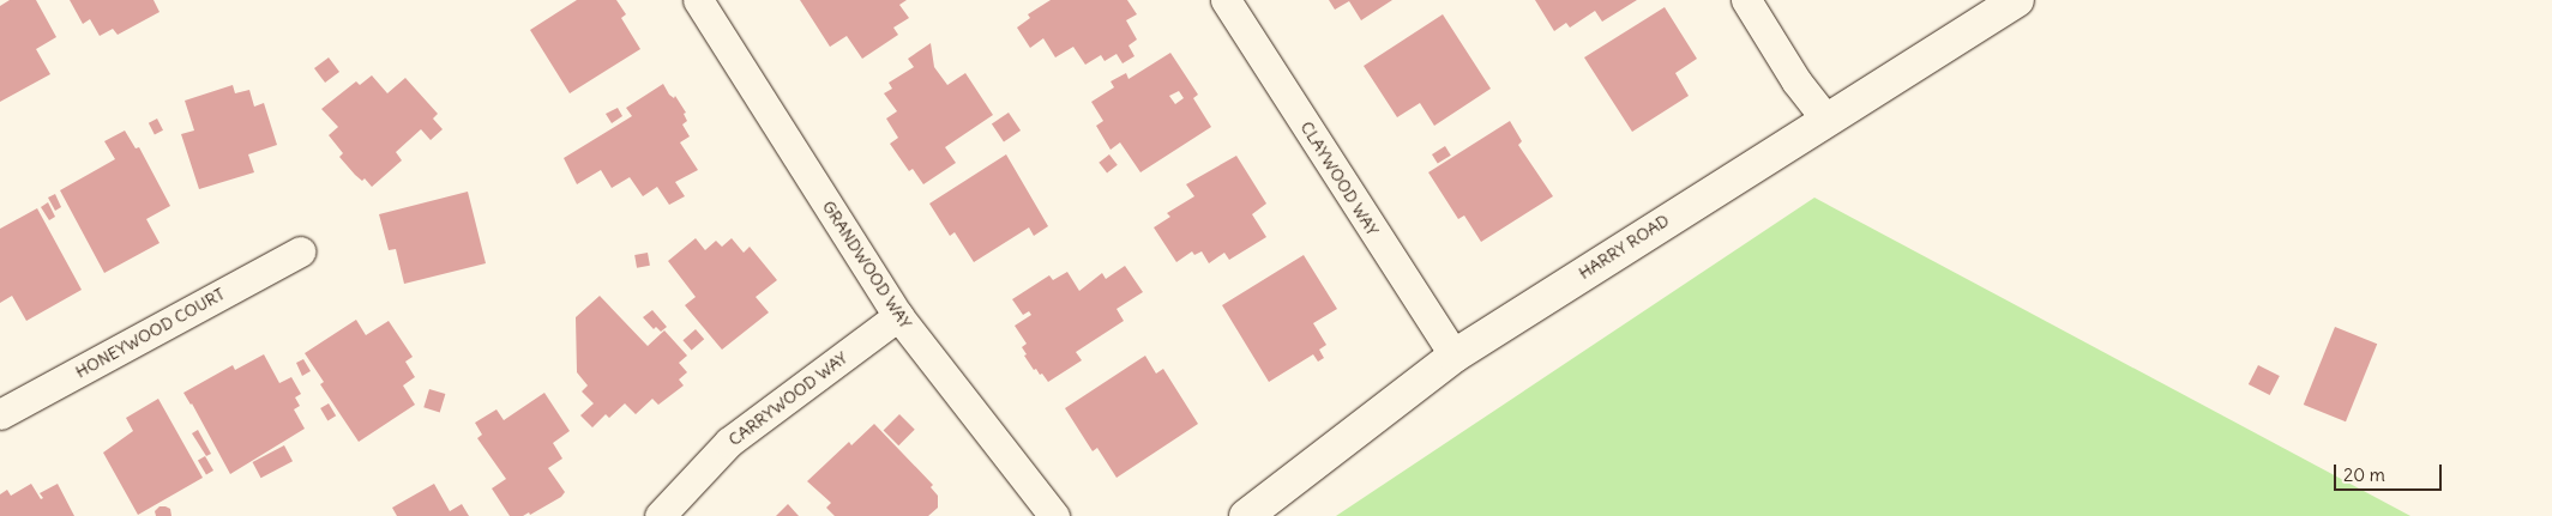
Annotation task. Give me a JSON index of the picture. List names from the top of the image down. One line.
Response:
{"streets":{"street":["CLAYWOOD WAY","HARRY ROAD","GRANDWOOD WAY","HONEYWOOD COURT","CARRYWOOD WAY"]},"crossings":[["CLAYWOOD WAY","HARRY ROAD"],["GRANDWOOD WAY","CARRYWOOD WAY"]],"scale_bar":"20 m"}
